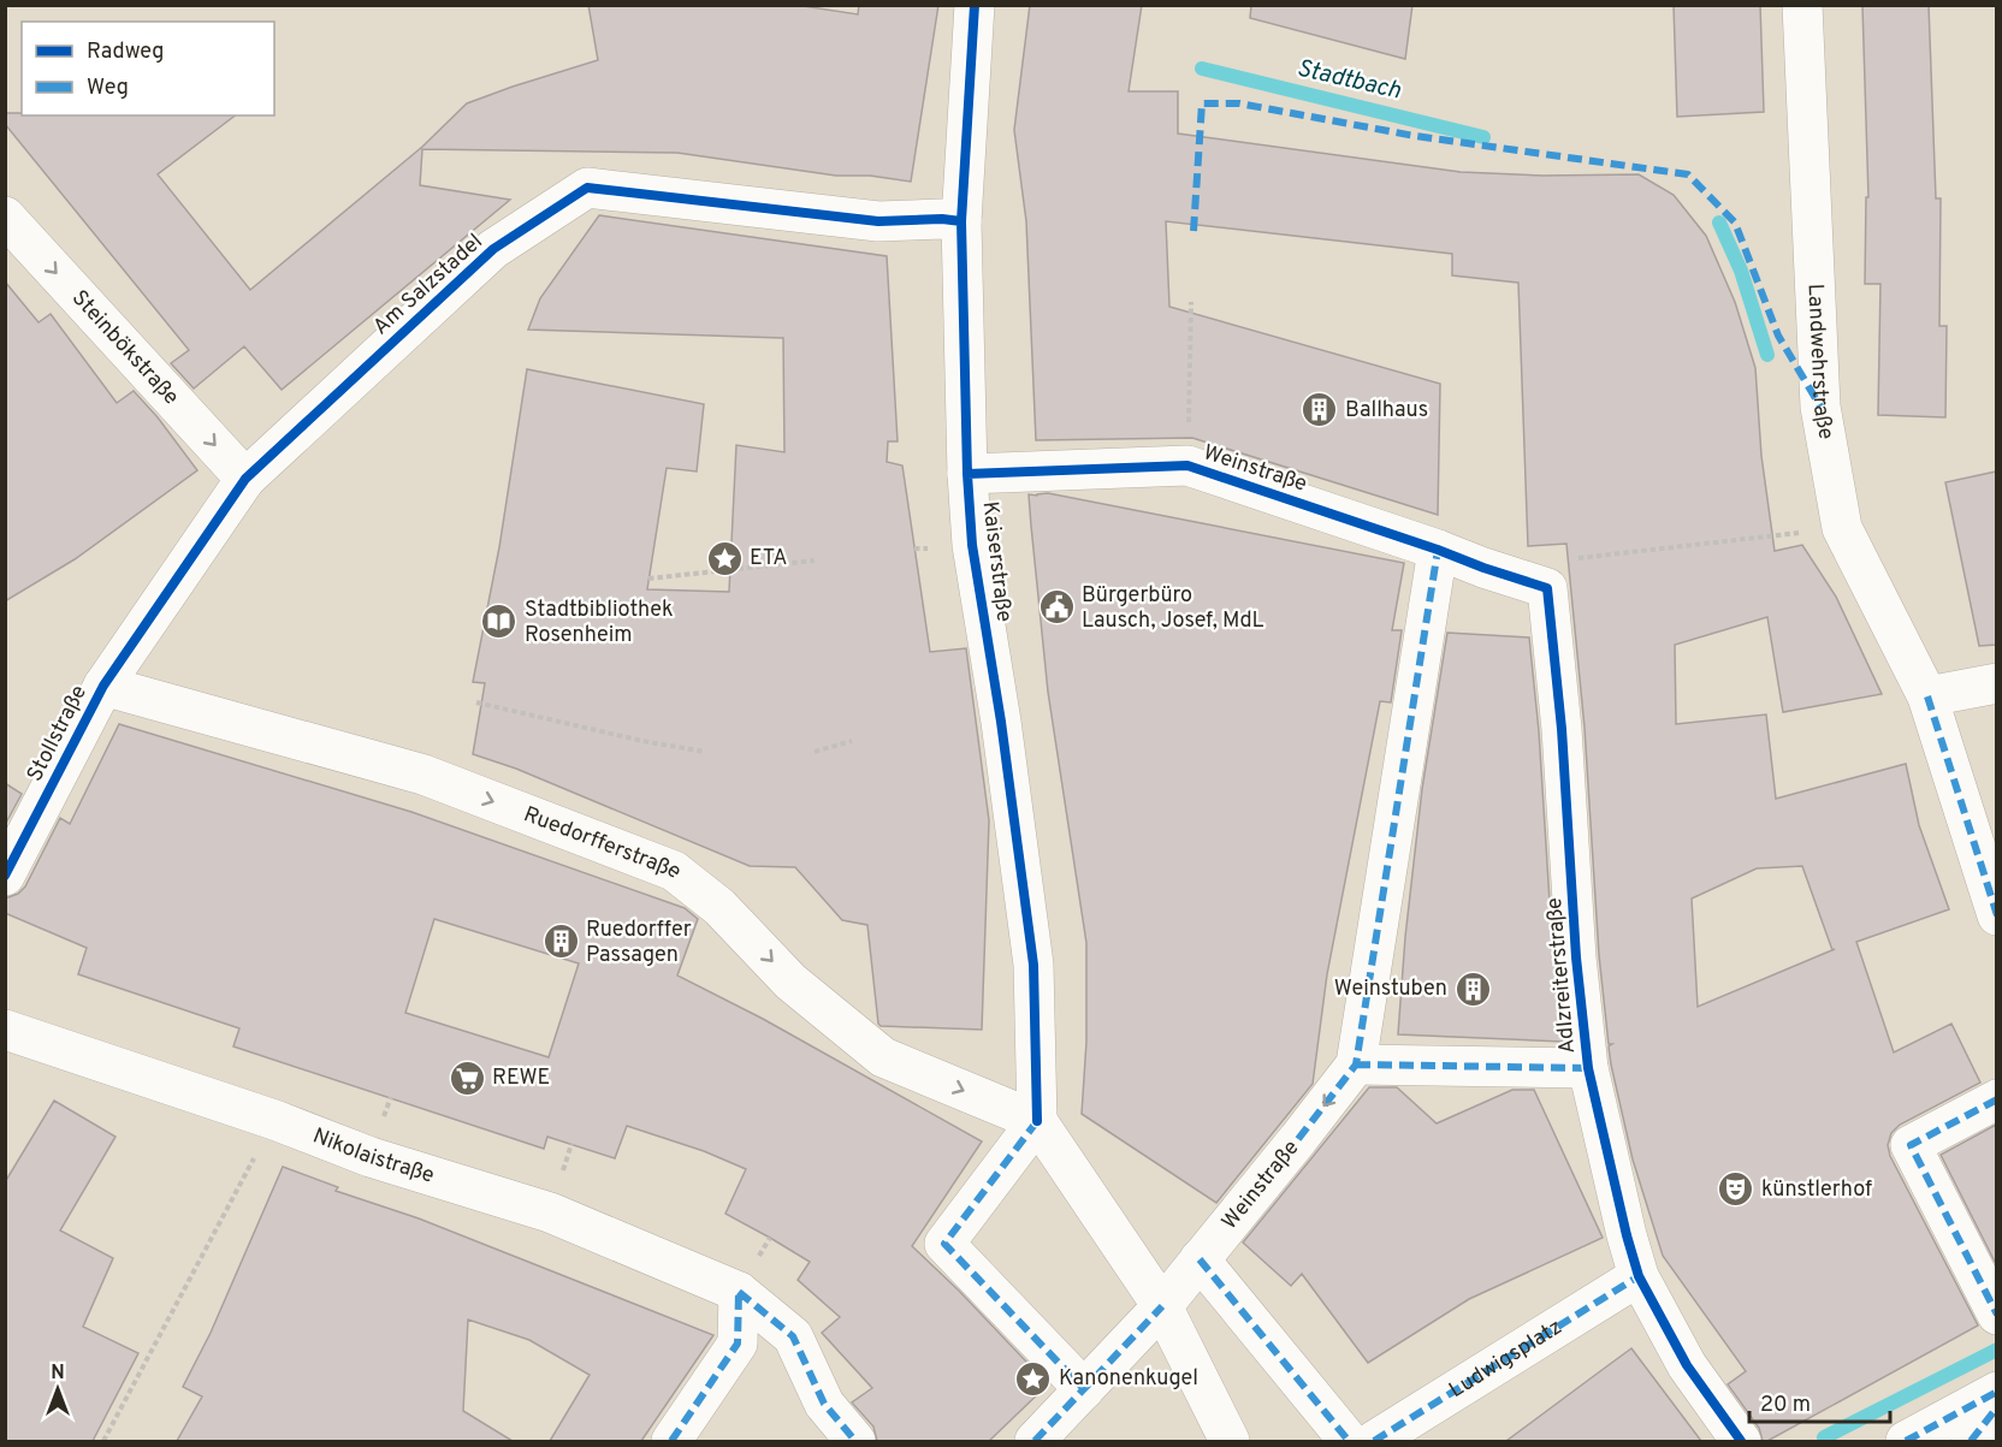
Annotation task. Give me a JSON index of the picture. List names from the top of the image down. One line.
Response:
{"streets":{"street":["Am Salzstadel","Steinbökstraße","Landwehrstraße","Weinstraße","Kaiserstraße","Stollstraße","Ruedorfferstraße","Adlzreiterstraße","Nikolaistraße","Ludwigsplatz"]},"crossings":[["Am Salzstadel","Steinbökstraße"],["Am Salzstadel","Kaiserstraße"],["Am Salzstadel","Stollstraße"],["Am Salzstadel","Ruedorfferstraße"],["Weinstraße","Kaiserstraße"],["Weinstraße","Adlzreiterstraße"],["Kaiserstraße","Ruedorfferstraße"],["Stollstraße","Ruedorfferstraße"],["Adlzreiterstraße","Ludwigsplatz"]],"one_way":["Steinbökstraße","Ruedorfferstraße"],"water":["Stadtbach"],"places":{"building":["Ballhaus","Ruedorffer Passagen","Weinstuben"],"place":["ETA","Kanonenkugel"],"public building":["Bürgerbüro Lausch, Josef, MdL"],"library":["Stadtbibliothek Rosenheim"],"supermarket":["REWE"],"theatre":["künstlerhof"]},"legend":["Radweg","Weg"],"scale_bar":"20 m","north":"top"}
